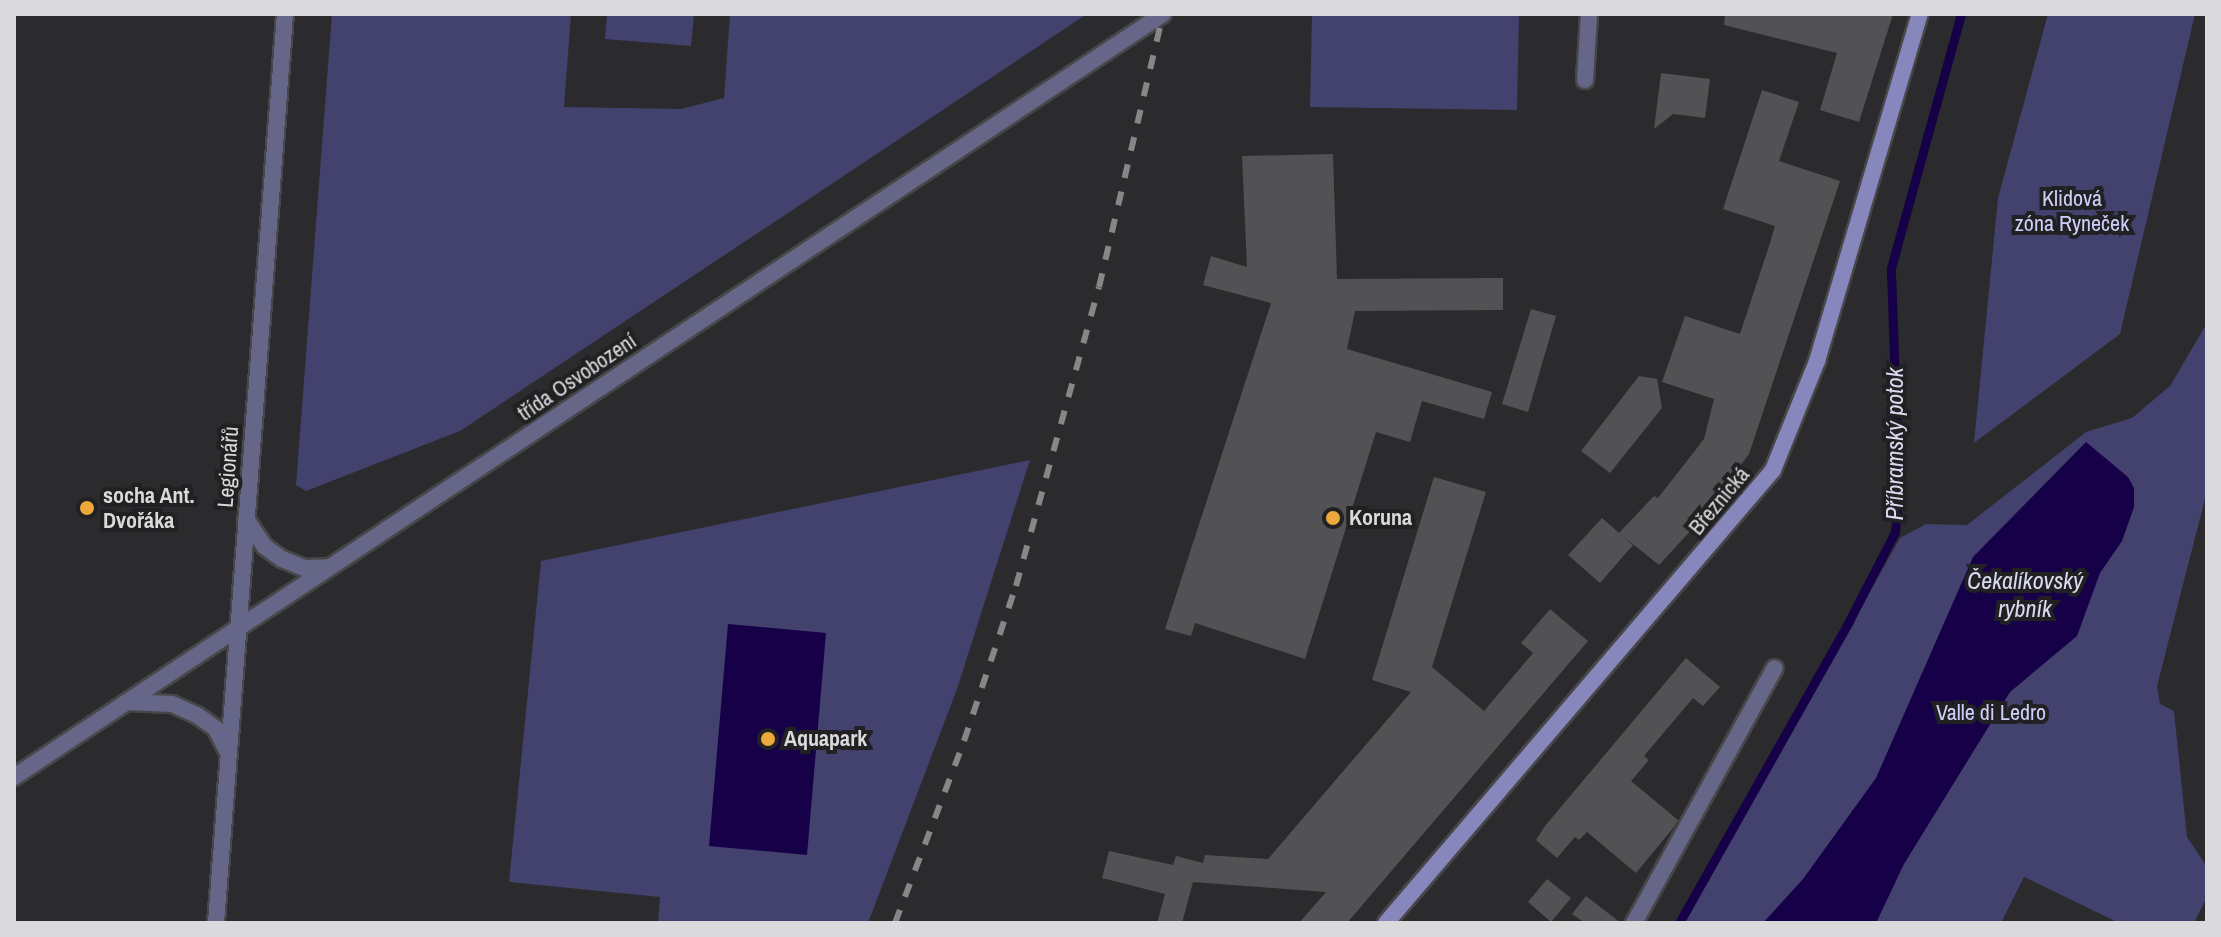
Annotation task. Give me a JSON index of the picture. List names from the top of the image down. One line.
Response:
{"streets":{"street":["třída Osvobození","Legionářů","Březnická"]},"crossings":[["třída Osvobození","Legionářů"]],"water":["Příbramský potok","Čekalíkovský rybník"],"parks":["Klidová zóna Ryneček","Valle di Ledro"],"places":["socha Ant. Dvořáka","Koruna","Aquapark"]}
